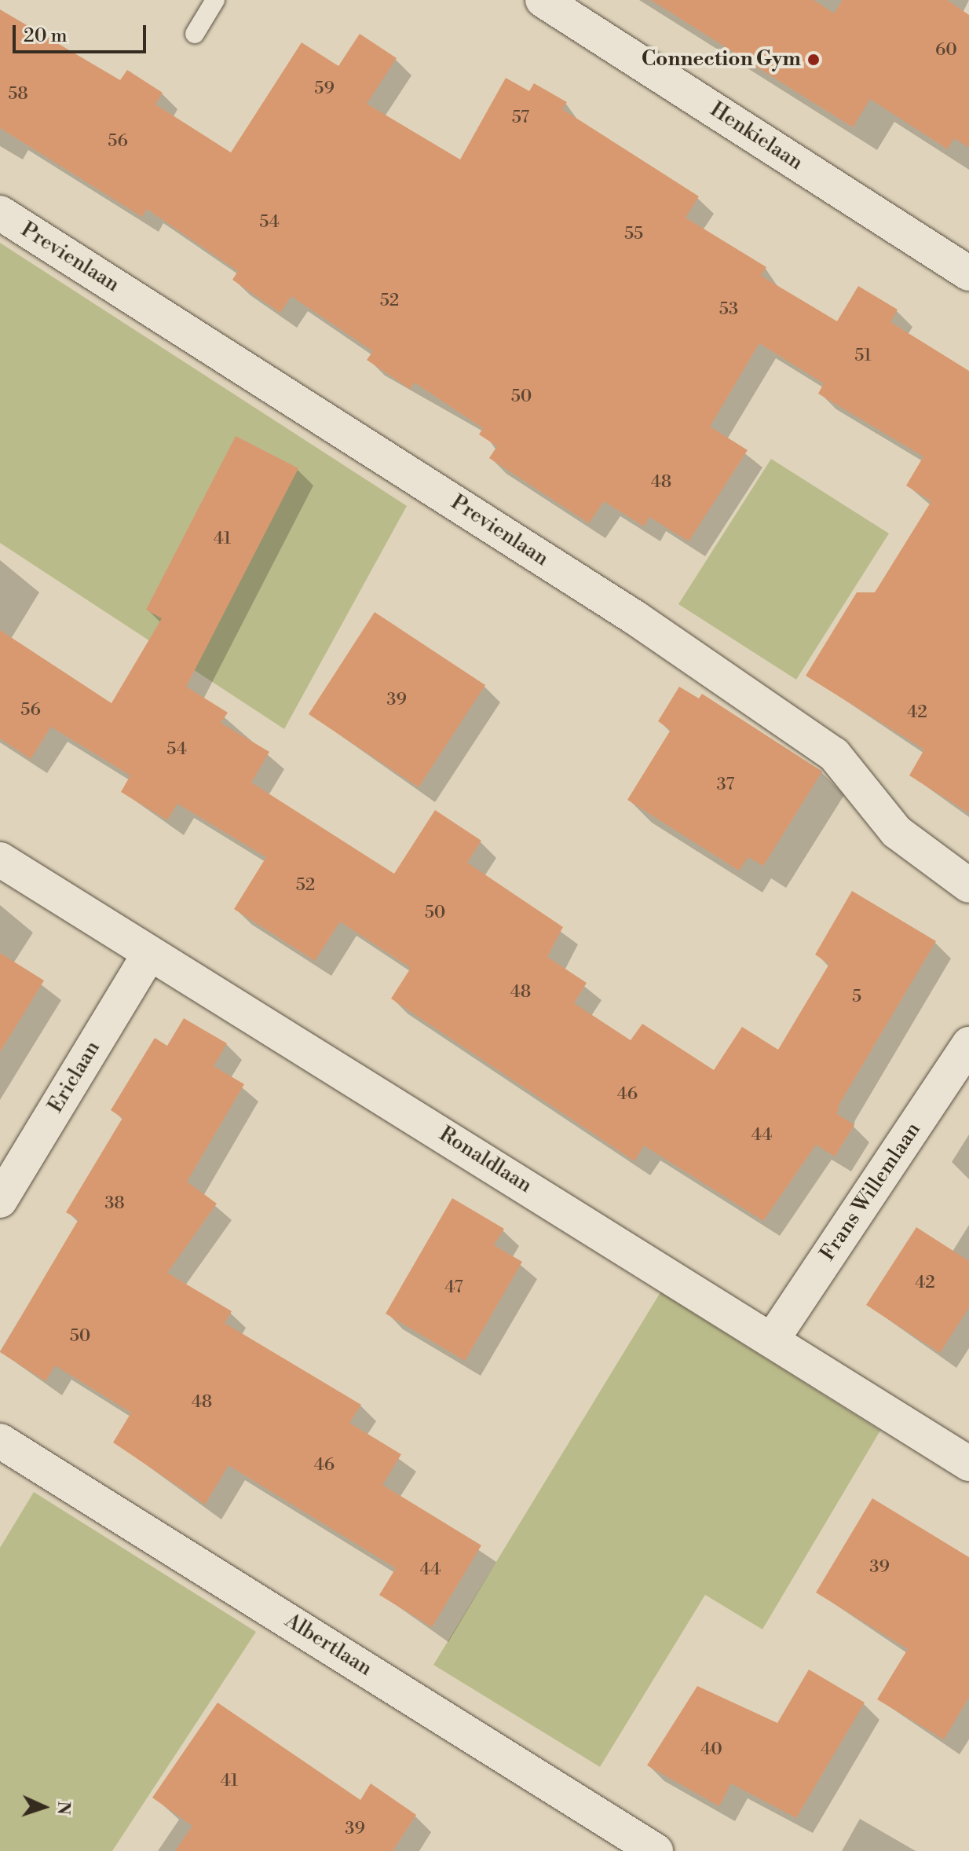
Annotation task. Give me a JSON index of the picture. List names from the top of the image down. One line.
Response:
{"streets":{"street":["Henkielaan","Previenlaan","Ericlaan","Ronaldlaan","Frans Willemlaan","Albertlaan"]},"crossings":[["Ericlaan","Ronaldlaan"],["Ronaldlaan","Frans Willemlaan"]],"places":["Connection Gym"],"house_numbers":["60","59","58","57","56","54","55","52","53","51","50","48","41","39","56","42","54","37","52","50","48","5","46","44","38","42","47","50","48","46","39","44","40","41","39"],"scale_bar":"20 m","north":"right"}
